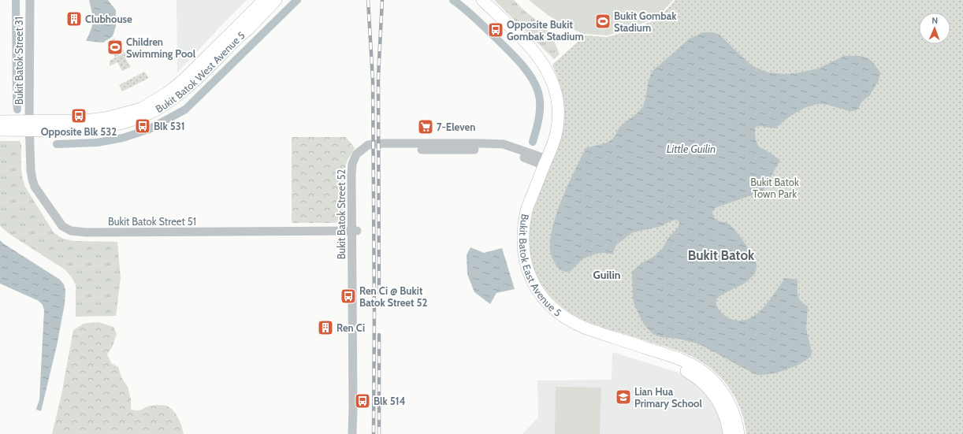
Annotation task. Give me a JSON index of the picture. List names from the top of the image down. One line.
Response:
{"streets":{"street":["Bukit Batok Street 31","Bukit Batok West Avenue 5","Bukit Batok Street 52","Bukit Batok Street 51","Bukit Batok East Avenue 5"]},"crossings":[["Bukit Batok Street 31","Bukit Batok West Avenue 5"],["Bukit Batok Street 31","Bukit Batok Street 51"],["Bukit Batok West Avenue 5","Bukit Batok Street 51"],["Bukit Batok Street 52","Bukit Batok Street 51"],["Bukit Batok Street 52","Bukit Batok East Avenue 5"]],"districts":["Bukit Batok","Guilin"],"water":["Little Guilin"],"parks":["Bukit Batok Town Park"],"places":{"building":["Clubhouse","Ren Ci"],"sports":["Bukit Gombak Stadium","Children Swimming Pool"],"bus stop":["Opposite Bukit Gombak Stadium","Opposite Blk 532","Blk 531","Ren Ci @ Bukit Batok Street 52","Blk 514"],"supermarket":["7-Eleven"],"school or university":["Lian Hua Primary School"]},"north":"top"}
